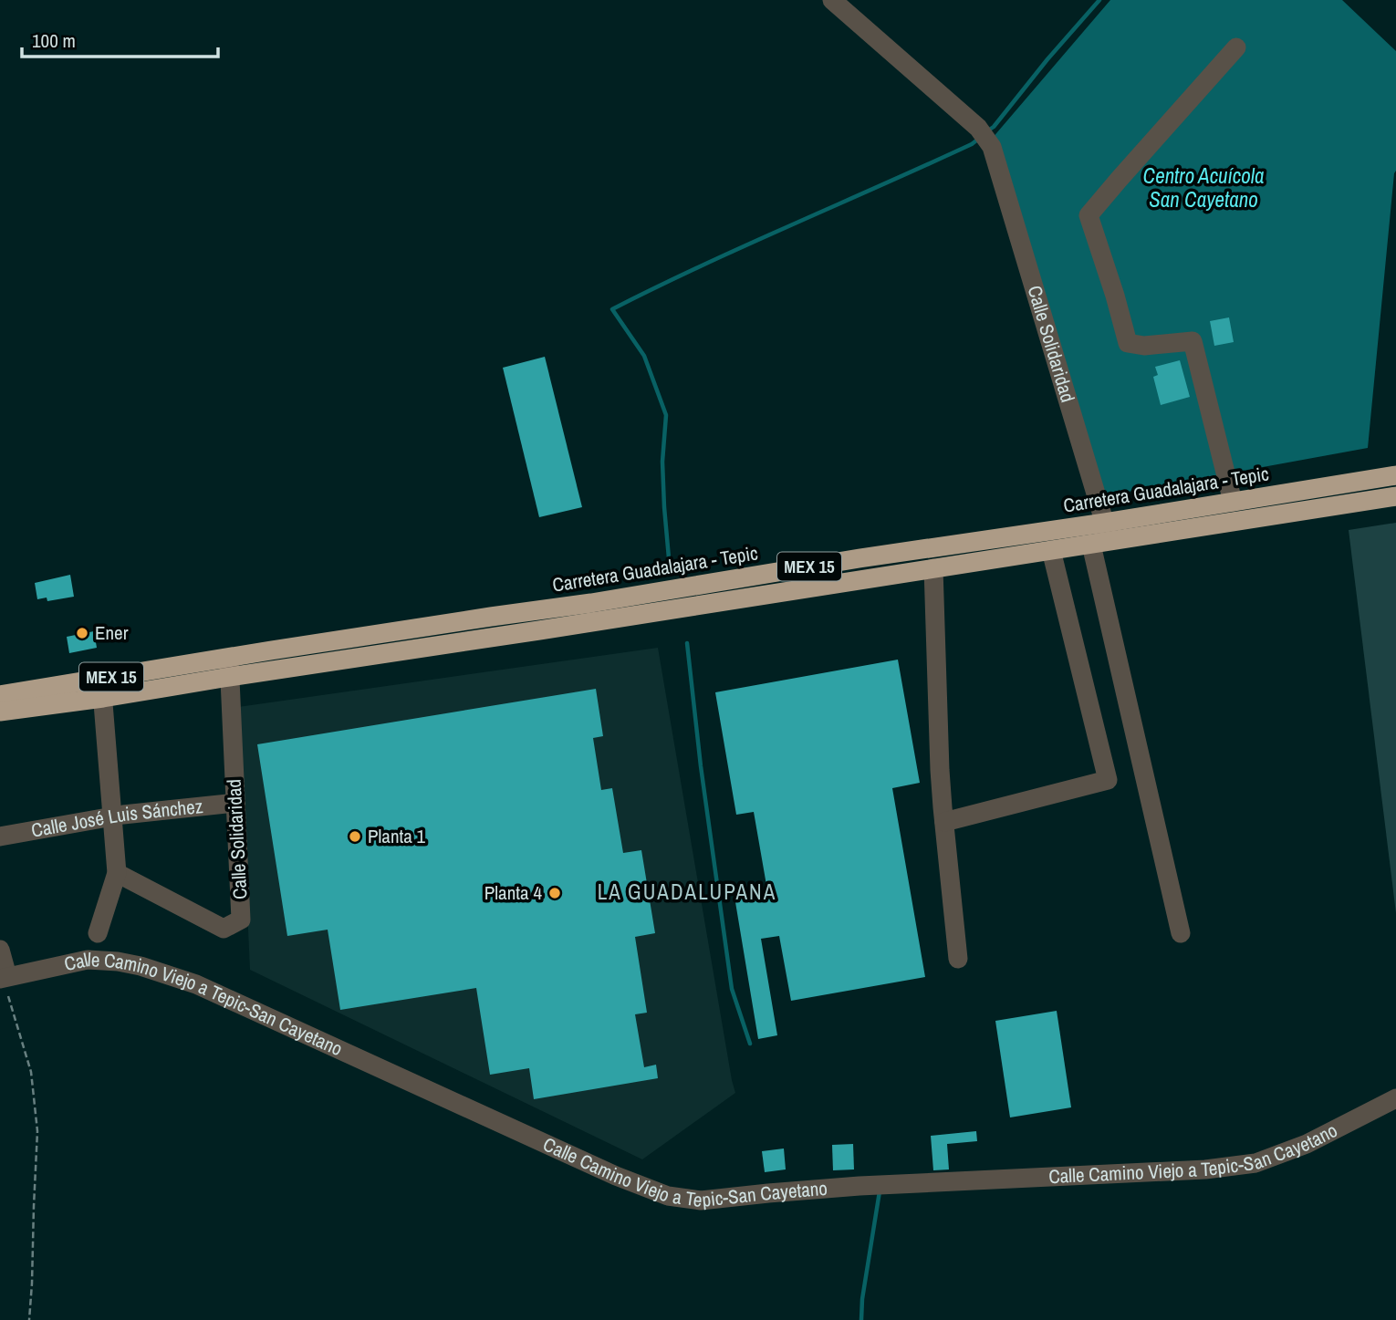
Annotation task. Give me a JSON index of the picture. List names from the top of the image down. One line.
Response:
{"streets":{"highway":["Carretera Guadalajara - Tepic","MEX 15"],"street":["Calle Solidaridad","Calle José Luis Sánchez","Calle Camino Viejo a Tepic-San Cayetano"]},"crossings":[["Calle Solidaridad","Carretera Guadalajara - Tepic"],["Calle Solidaridad","MEX 15"],["Calle Solidaridad","Calle José Luis Sánchez"],["Carretera Guadalajara - Tepic","MEX 15"]],"districts":["LA GUADALUPANA"],"water":["Centro Acuícola San Cayetano"],"places":["Ener","Planta 1","Planta 4"],"scale_bar":"100 m"}
